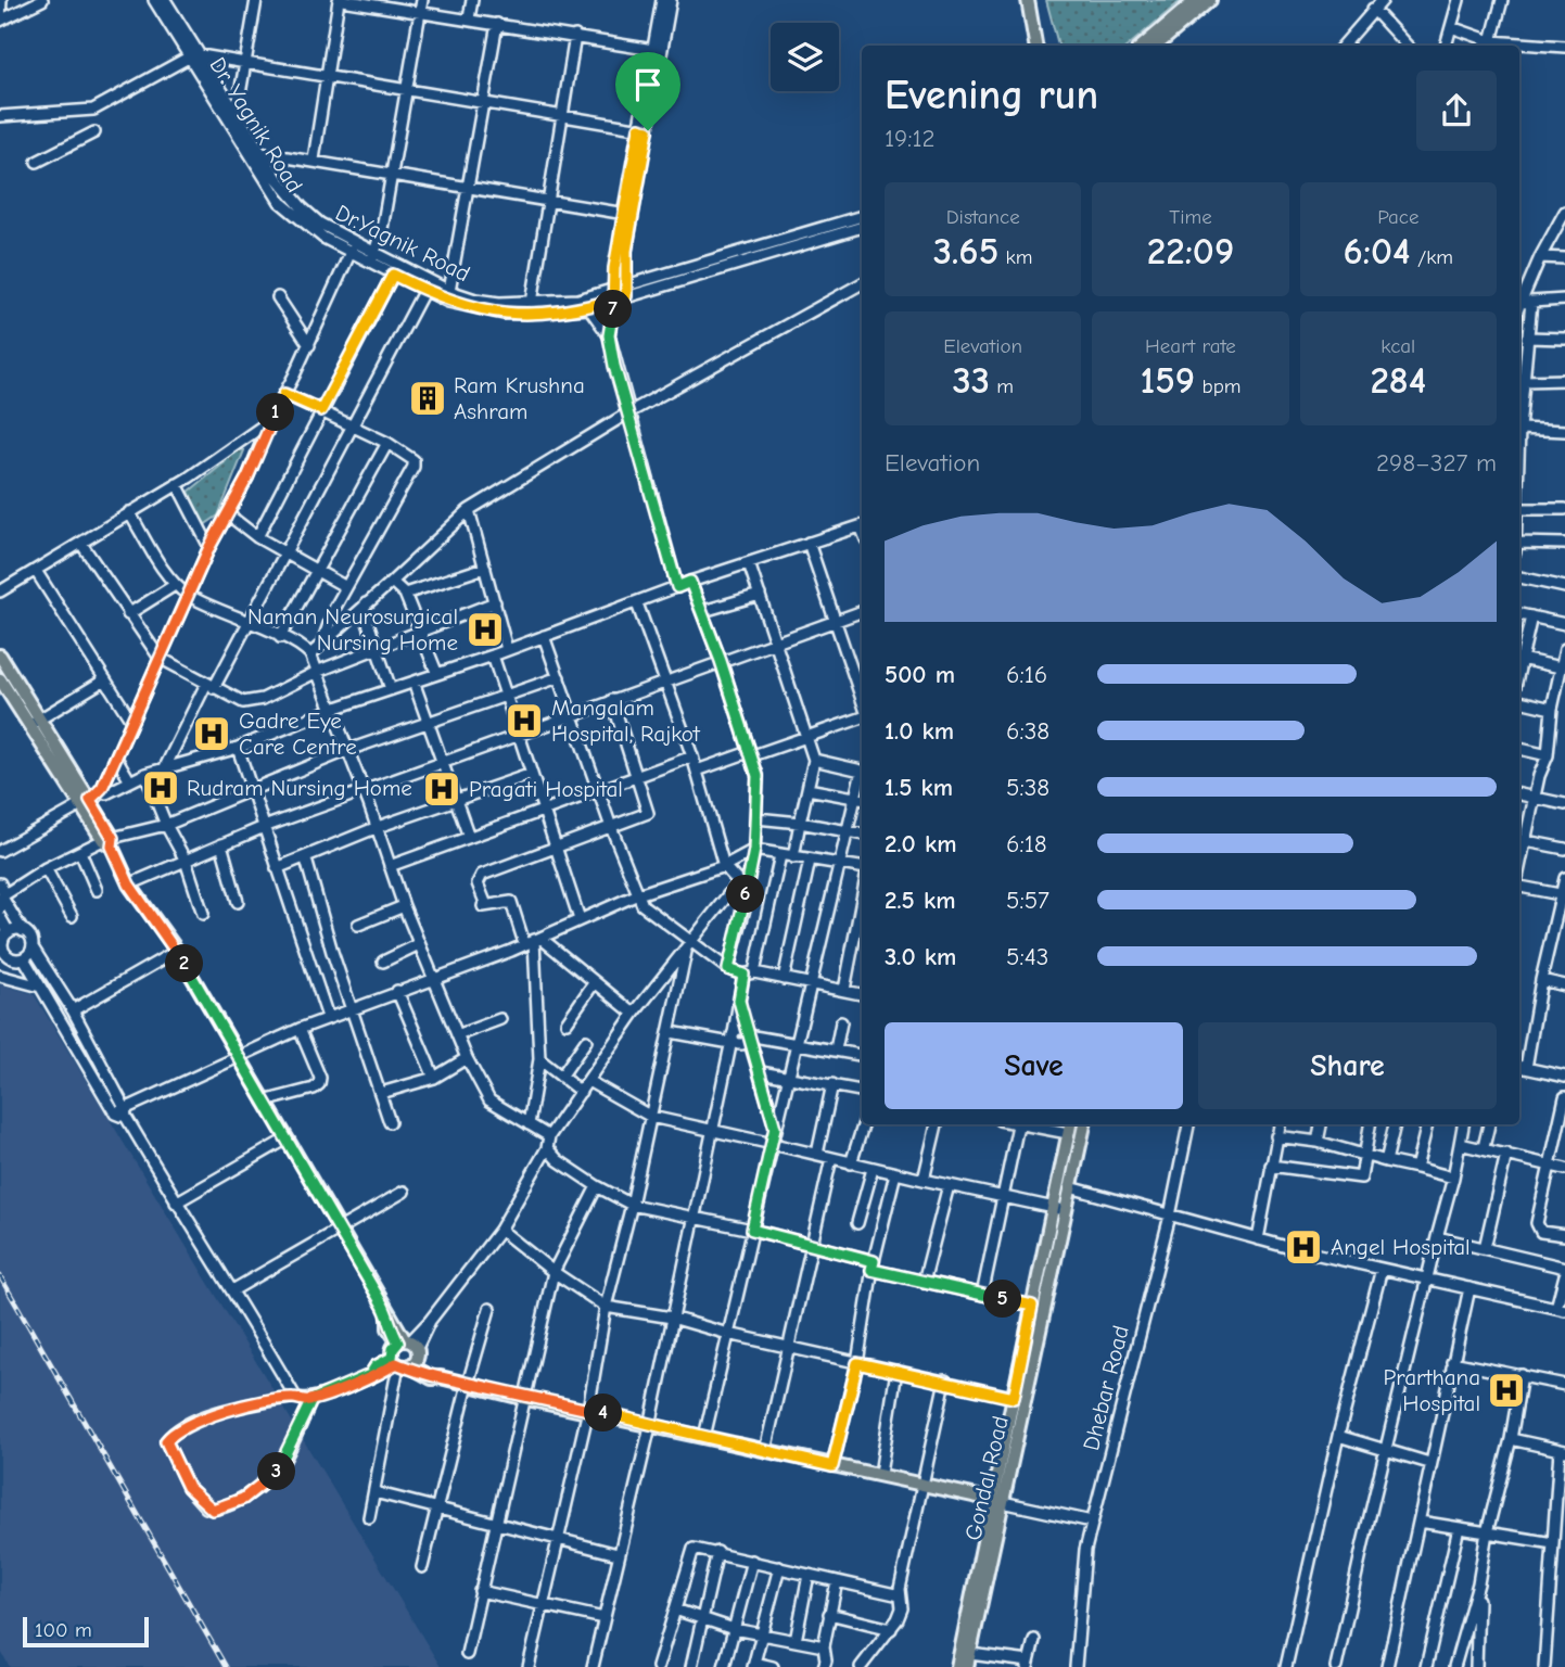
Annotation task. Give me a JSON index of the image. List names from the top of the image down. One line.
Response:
{"streets":{"main road":["Gondal Road"],"street":["Dr. Yagnik Road","Dr.Yagnik Road","Dhebar Road"]},"crossings":[["Dr. Yagnik Road","Dr.Yagnik Road"]],"places":{"building":["Ram Krushna Ashram"],"hospital":["Naman Neurosurgical Nursing Home","Mangalam Hospital, Rajkot","Gadre Eye Care Centre","Rudram Nursing Home","Pragati Hospital","Angel Hospital","Prarthana Hospital"]},"scale_bar":"100 m","page":{"heading":["Evening run","19:12"],"stats":[["Distance","3.65 km"],["Time","22:09"],["Pace","6:04 /km"],["Elevation","33 m"],["Heart rate","159 bpm"],["kcal","284"]],"pins":["7","1","6","2","5","4","3"],"chart":["Elevation","298–327 m"],"list":[{"name":"500 m","note":"6:16"},{"name":"1.0 km","note":"6:38"},{"name":"1.5 km","note":"5:38"},{"name":"2.0 km","note":"6:18"},{"name":"2.5 km","note":"5:57"},{"name":"3.0 km","note":"5:43"}],"buttons":["Save","Share"],"scale":"100 m"}}
